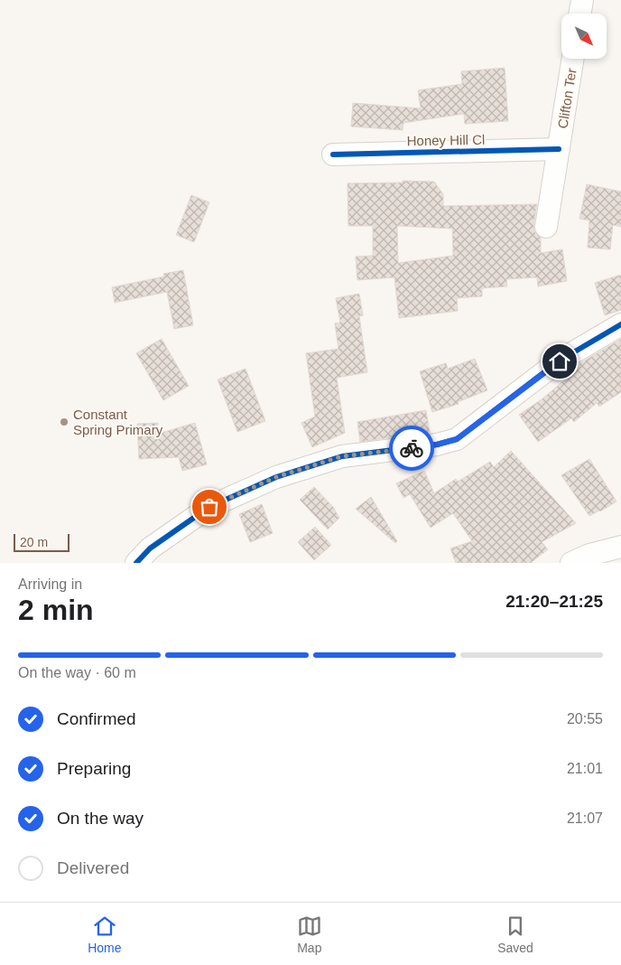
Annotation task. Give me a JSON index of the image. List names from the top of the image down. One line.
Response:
{"streets":{"street":["Clifton Ter","Honey Hill Cl"]},"crossings":[["Clifton Ter","Honey Hill Cl"]],"places":["Constant Spring Primary"],"scale_bar":"20 m","north":"bottom right","page":{"scale":"20 m","heading":["2 min","Arriving in","21:20–21:25"],"bar":"On the way · 60 m","list":[["Confirmed","20:55"],["Preparing","21:01"],["On the way","21:07"],"Delivered"],"tabs":["Home","Map","Saved"]}}
